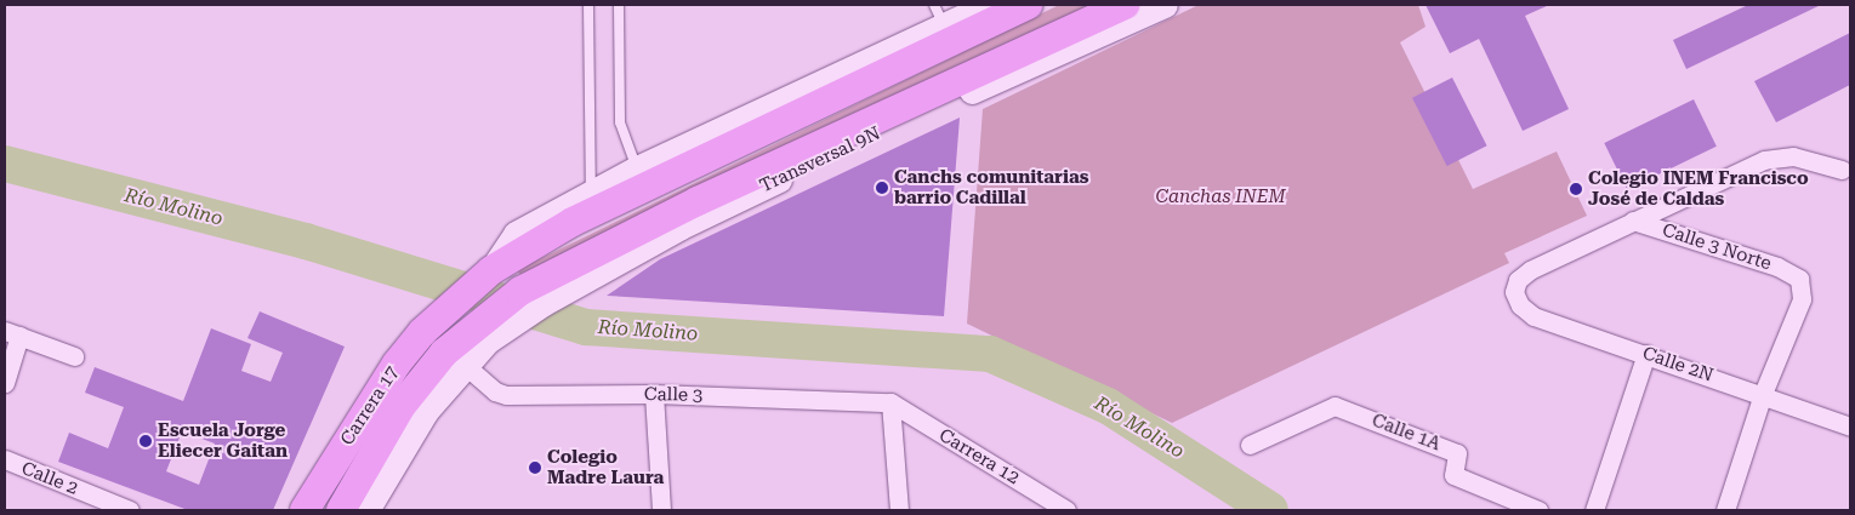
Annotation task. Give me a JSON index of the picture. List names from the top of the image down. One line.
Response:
{"streets":{"main road":["Transversal 9N","Carrera 17"],"street":["Calle 3 Norte","Calle 2N","Calle 3","Calle 1A","Carrera 12","Calle 2"]},"crossings":[["Transversal 9N","Carrera 17"],["Calle 3 Norte","Calle 2N"],["Calle 3","Carrera 12"]],"water":["Río Molino"],"parks":["Canchas INEM"],"places":["Canchs comunitarias barrio Cadillal","Colegio INEM Francisco José de Caldas","Escuela Jorge Eliecer Gaitan","Colegio Madre Laura"]}
